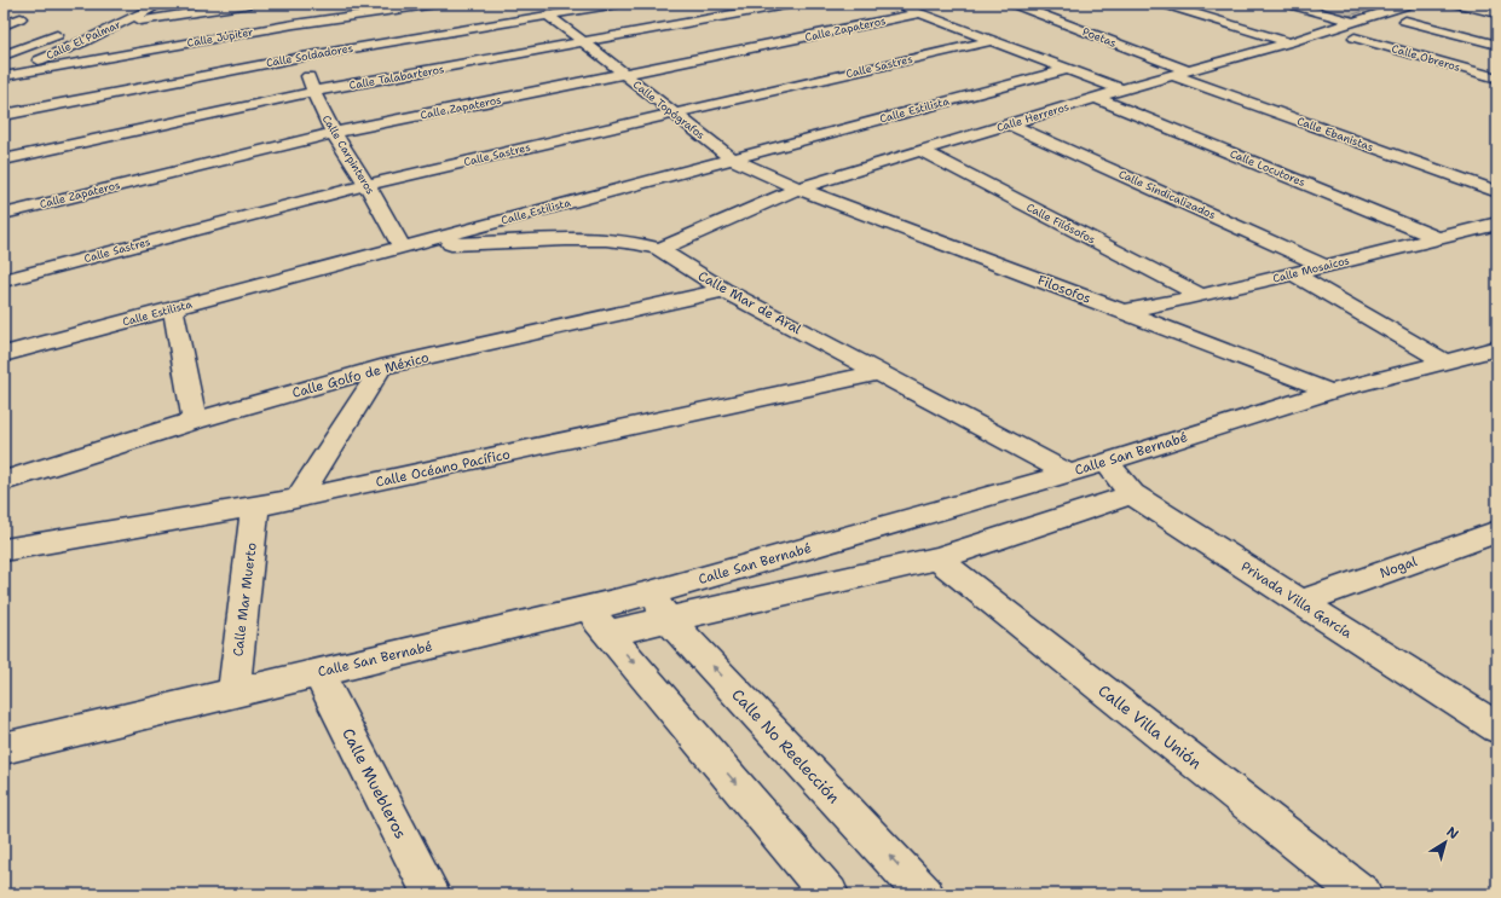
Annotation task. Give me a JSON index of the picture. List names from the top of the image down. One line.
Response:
{"streets":{"street":["Calle Zapateros","Calle Júpiter","Poetas","Calle El Palmar","Calle Soldadores","Calle Obreros","Calle Sastres","Calle Talabarteros","Calle Topógrafos","Calle Estilista","Calle Herreros","Calle Ebanistas","Calle Carpinteros","Calle Locutores","Calle Sindicalizados","Calle Filósofos","Calle Mosaicos","Filosofos","Calle Mar de Aral","Calle Golfo de México","Calle San Bernabé","Calle Océano Pacífico","Nogal","Calle Mar Muerto","Privada Villa García","Calle Villa Unión","Calle No Reelección","Calle Muebleros"]},"crossings":[["Calle Zapateros","Calle Topógrafos"],["Calle Zapateros","Calle Carpinteros"],["Calle Júpiter","Calle El Palmar"],["Calle Júpiter","Calle Carpinteros"],["Poetas","Calle Herreros"],["Poetas","Calle Ebanistas"],["Calle Soldadores","Calle Topógrafos"],["Calle Soldadores","Calle Carpinteros"],["Calle Sastres","Calle Topógrafos"],["Calle Sastres","Calle Carpinteros"],["Calle Talabarteros","Calle Topógrafos"],["Calle Talabarteros","Calle Carpinteros"],["Calle Topógrafos","Calle Estilista"],["Calle Topógrafos","Calle Herreros"],["Calle Topógrafos","Filosofos"],["Calle Estilista","Calle Carpinteros"],["Calle Estilista","Calle Mar de Aral"],["Calle Herreros","Calle Ebanistas"],["Calle Herreros","Calle Locutores"],["Calle Herreros","Calle Sindicalizados"],["Calle Herreros","Calle Filósofos"],["Calle Herreros","Filosofos"],["Calle Herreros","Calle Mar de Aral"],["Calle Carpinteros","Calle Mar de Aral"],["Calle Locutores","Calle Mosaicos"],["Calle Sindicalizados","Calle Mosaicos"],["Calle Filósofos","Calle Mosaicos"],["Calle Mosaicos","Filosofos"],["Filosofos","Calle San Bernabé"],["Calle Mar de Aral","Calle Golfo de México"],["Calle Mar de Aral","Calle San Bernabé"],["Calle Mar de Aral","Calle Océano Pacífico"],["Calle San Bernabé","Calle Mar Muerto"],["Calle San Bernabé","Privada Villa García"],["Calle San Bernabé","Calle No Reelección"],["Calle San Bernabé","Calle Muebleros"],["Calle Océano Pacífico","Calle Mar Muerto"],["Nogal","Privada Villa García"]],"north":"top right"}
